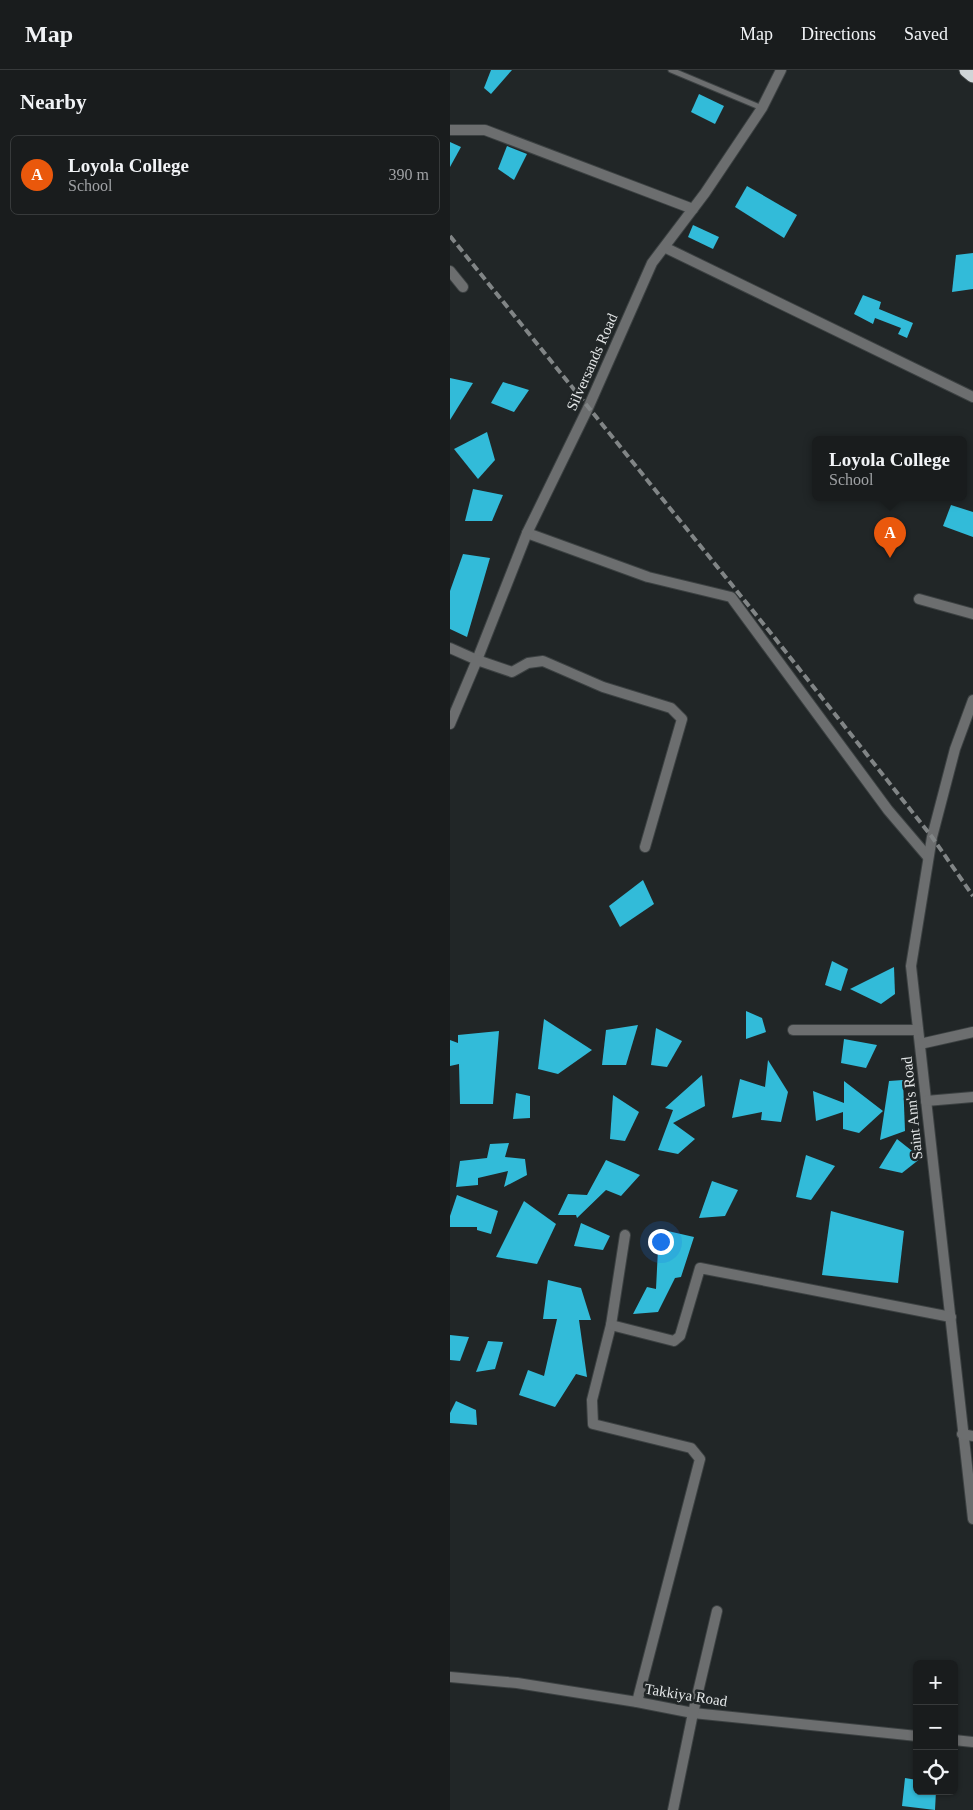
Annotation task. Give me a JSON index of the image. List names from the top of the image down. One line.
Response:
{"streets":{"street":["Silversands Road","Saint Ann's Road","Takkiya Road"]},"page":{"header":"Map","nav":["Map","Directions","Saved"],"heading":"Nearby","list":[{"mark":"A","name":"Loyola College","note":"School","value":"390 m"}],"popup":["Loyola College","School"],"pins":"A","map_buttons":["+","−"]}}
